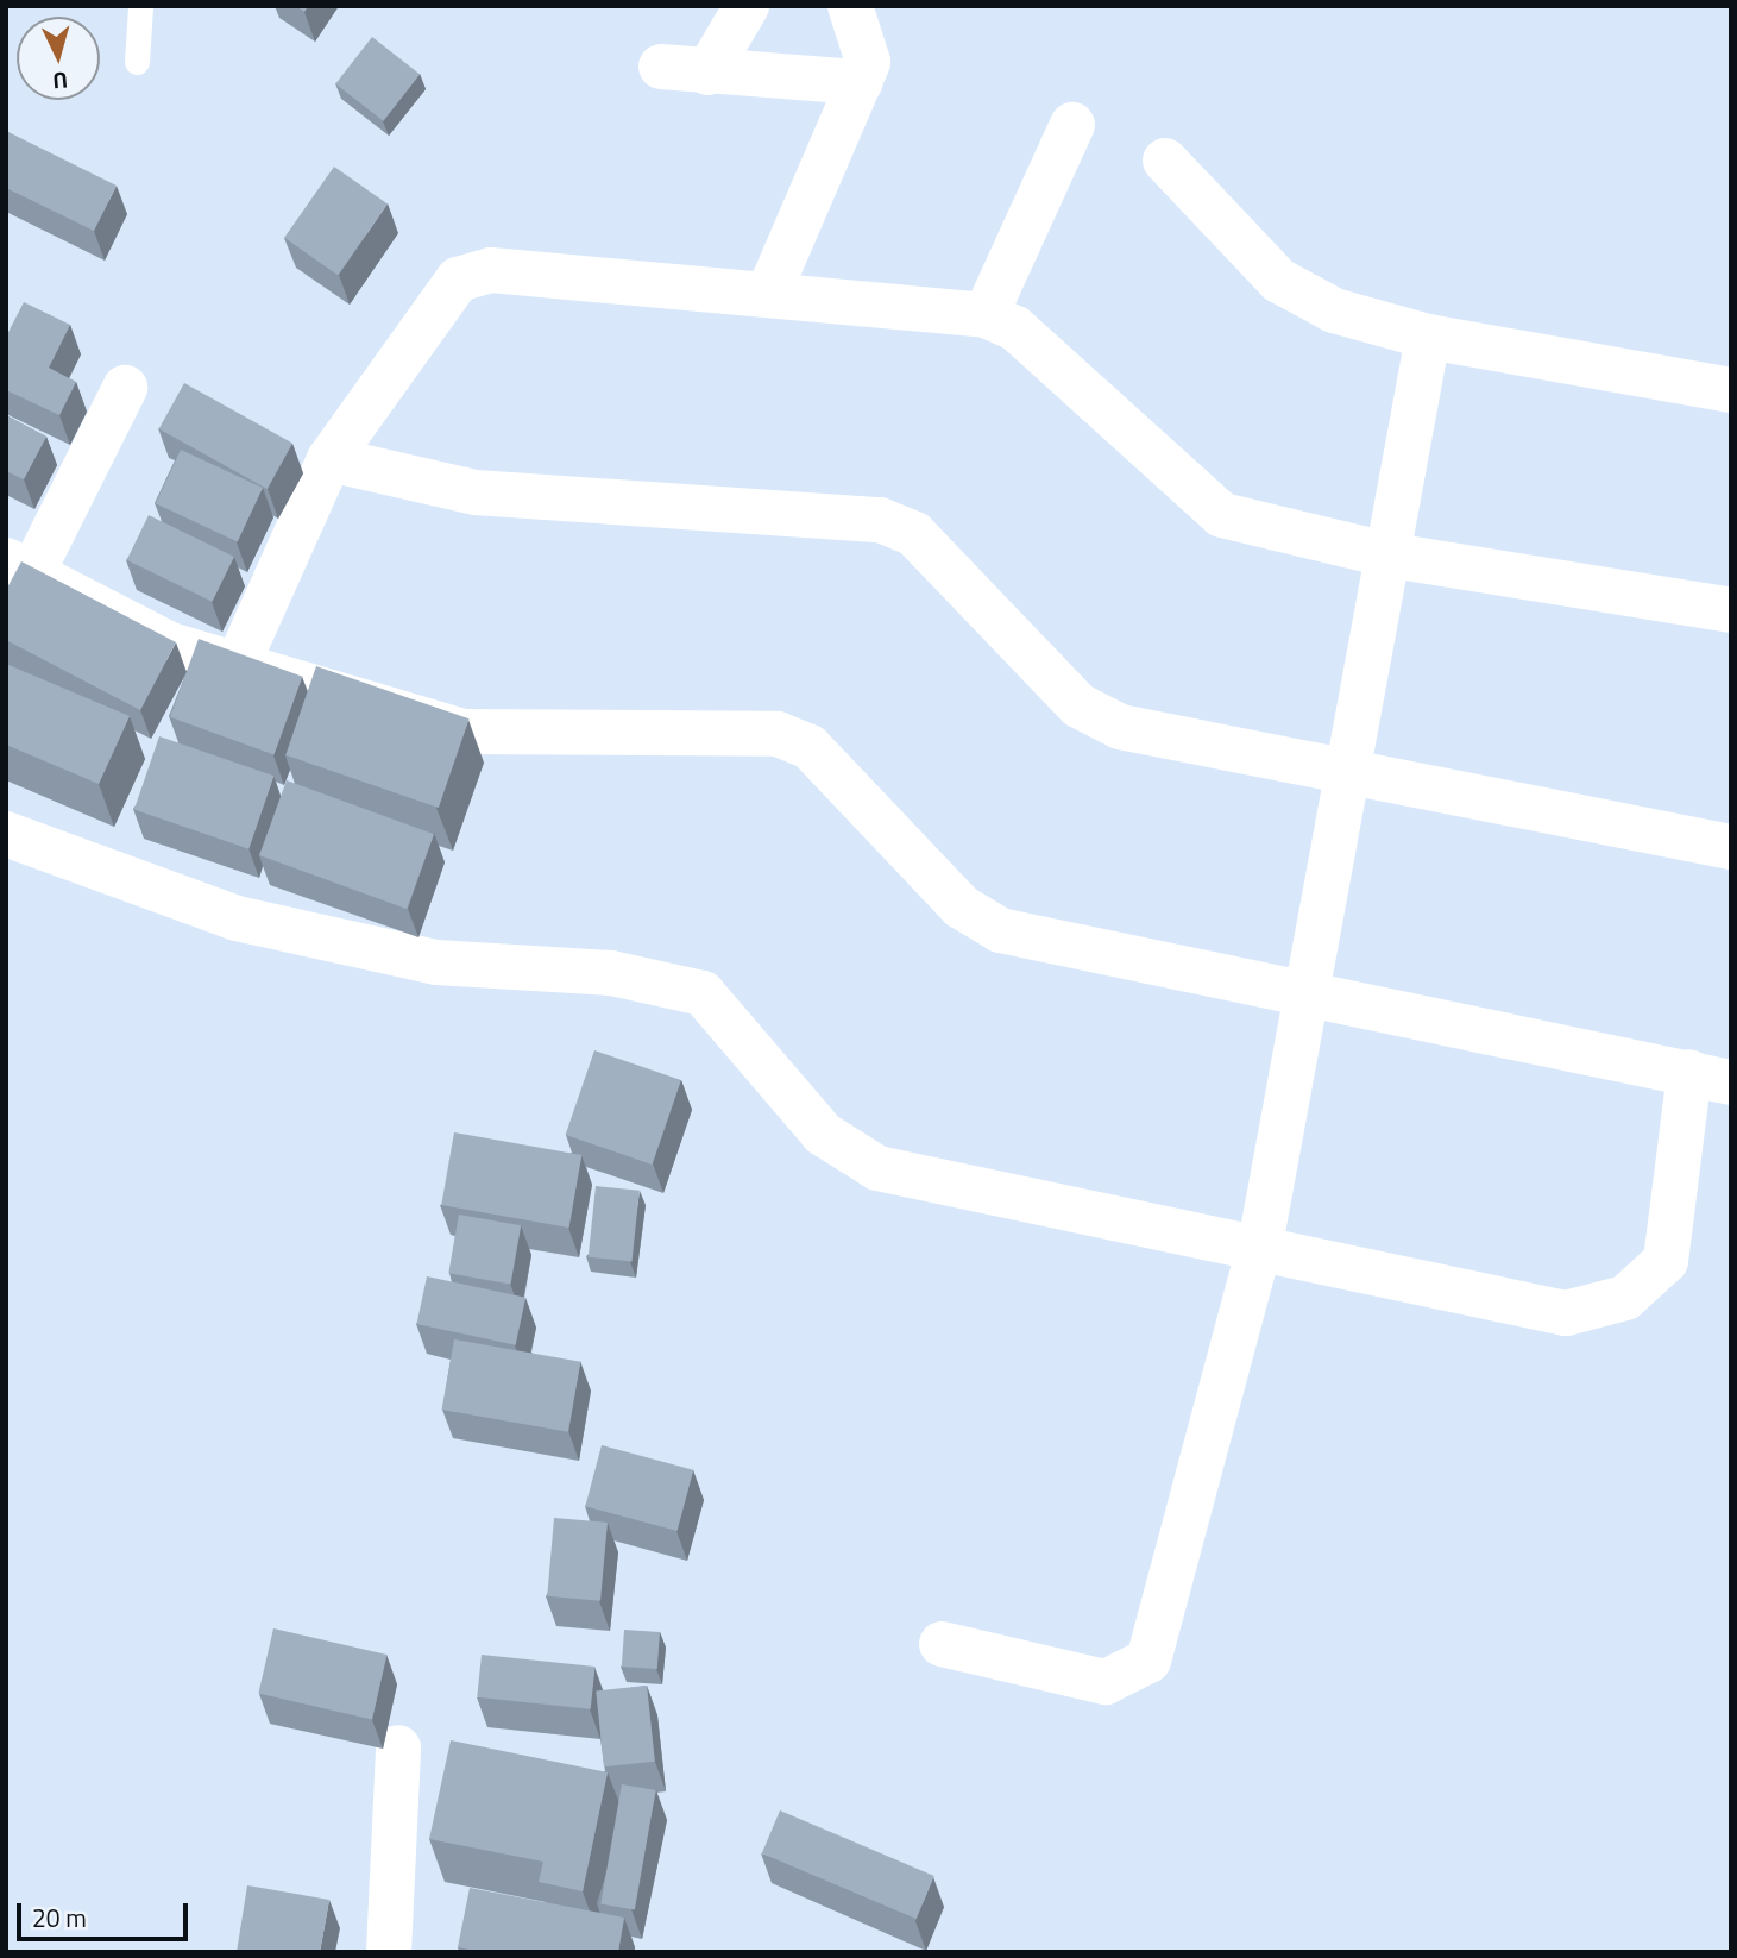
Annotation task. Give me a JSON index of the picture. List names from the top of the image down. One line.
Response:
{"scale_bar":"20 m","north":"bottom"}
